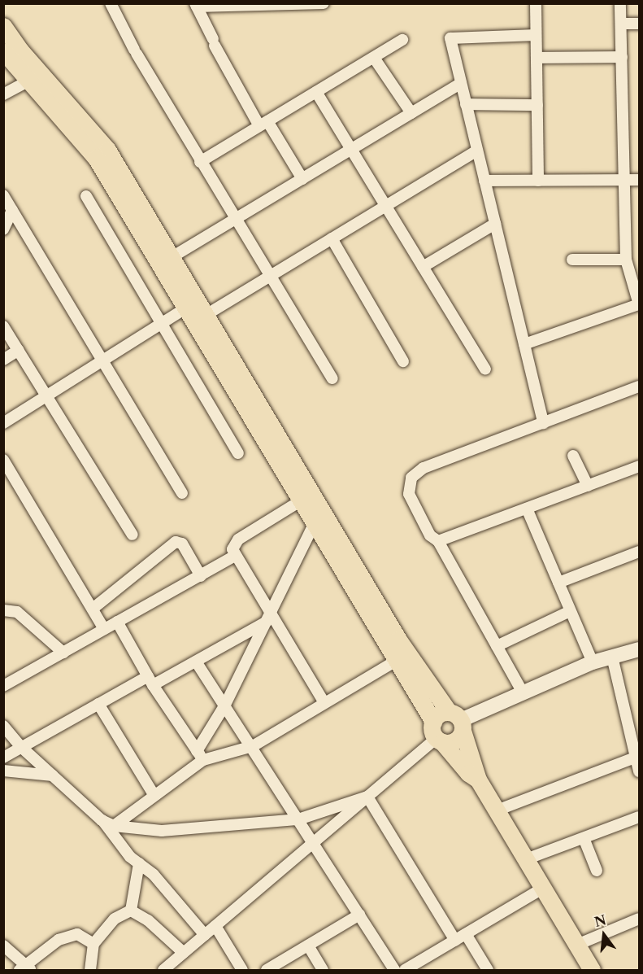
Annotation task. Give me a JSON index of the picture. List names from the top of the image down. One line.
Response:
{"north":"top"}
